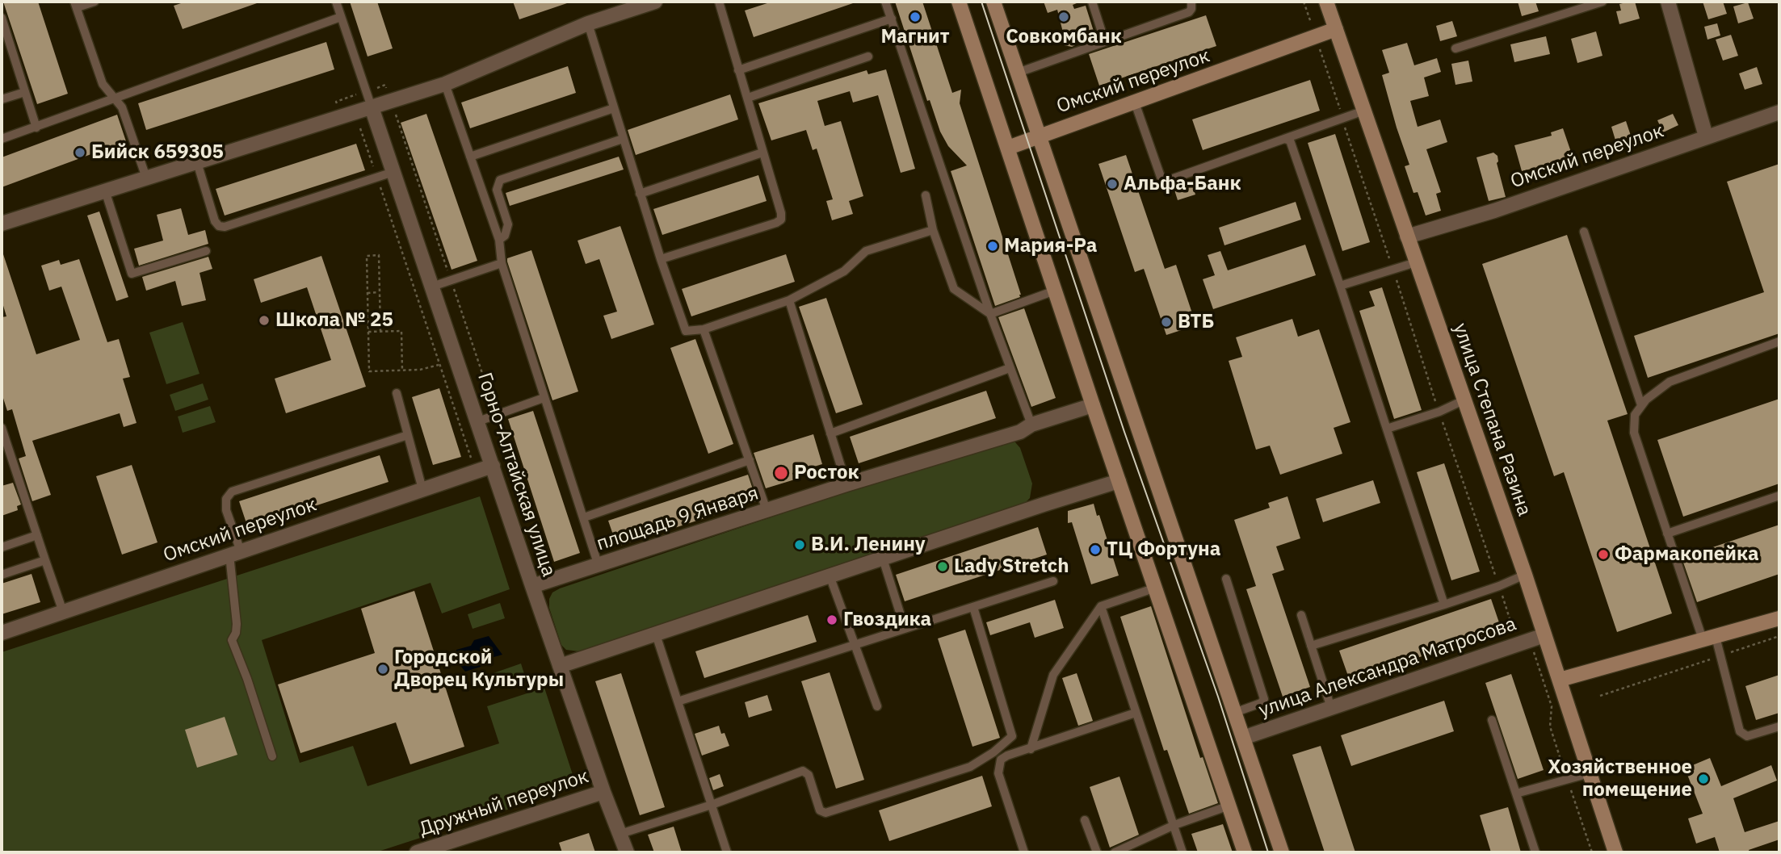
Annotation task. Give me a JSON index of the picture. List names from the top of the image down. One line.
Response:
{"streets":{"main road":["Омский переулок","улица Степана Разина"],"street":["Горно-Алтайская улица","площадь 9 Января","улица Александра Матросова","Дружный переулок"]},"crossings":[["Омский переулок","улица Степана Разина"],["Омский переулок","Горно-Алтайская улица"],["улица Степана Разина","улица Александра Матросова"],["Горно-Алтайская улица","площадь 9 Января"],["Горно-Алтайская улица","Дружный переулок"]],"places":["Магнит","Совкомбанк","Бийск 659305","Альфа-Банк","Мария-Ра","Школа № 25","ВТБ","Росток","В.И. Ленину","ТЦ Фортуна","Фармакопейка","Lady Stretch","Гвоздика","Городской Дворец Культуры","Хозяйственное помещение"]}
